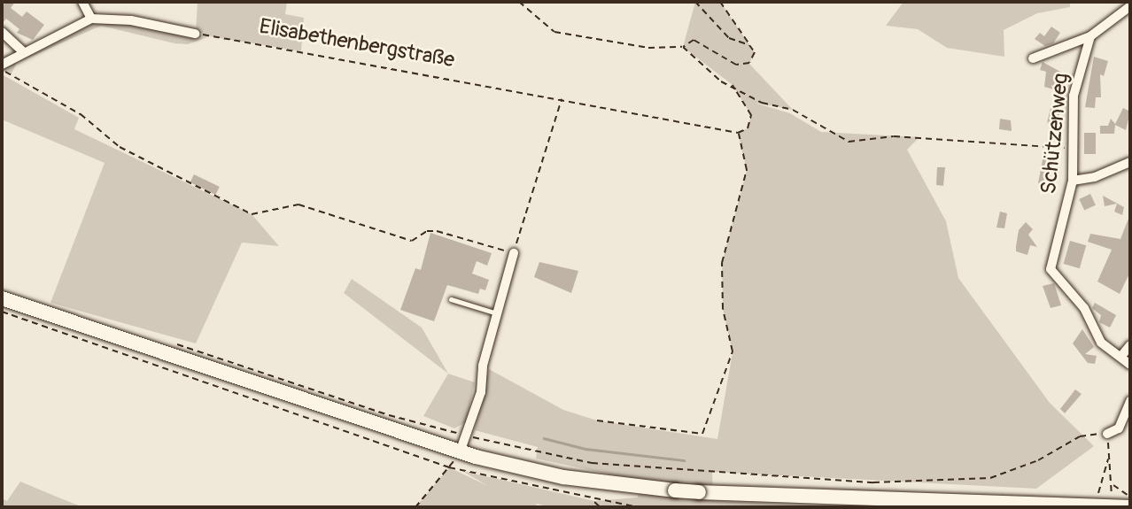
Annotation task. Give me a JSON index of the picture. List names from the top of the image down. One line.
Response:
{"streets":{"street":["Schützenweg"],"path":["Elisabethenbergstraße"]}}
